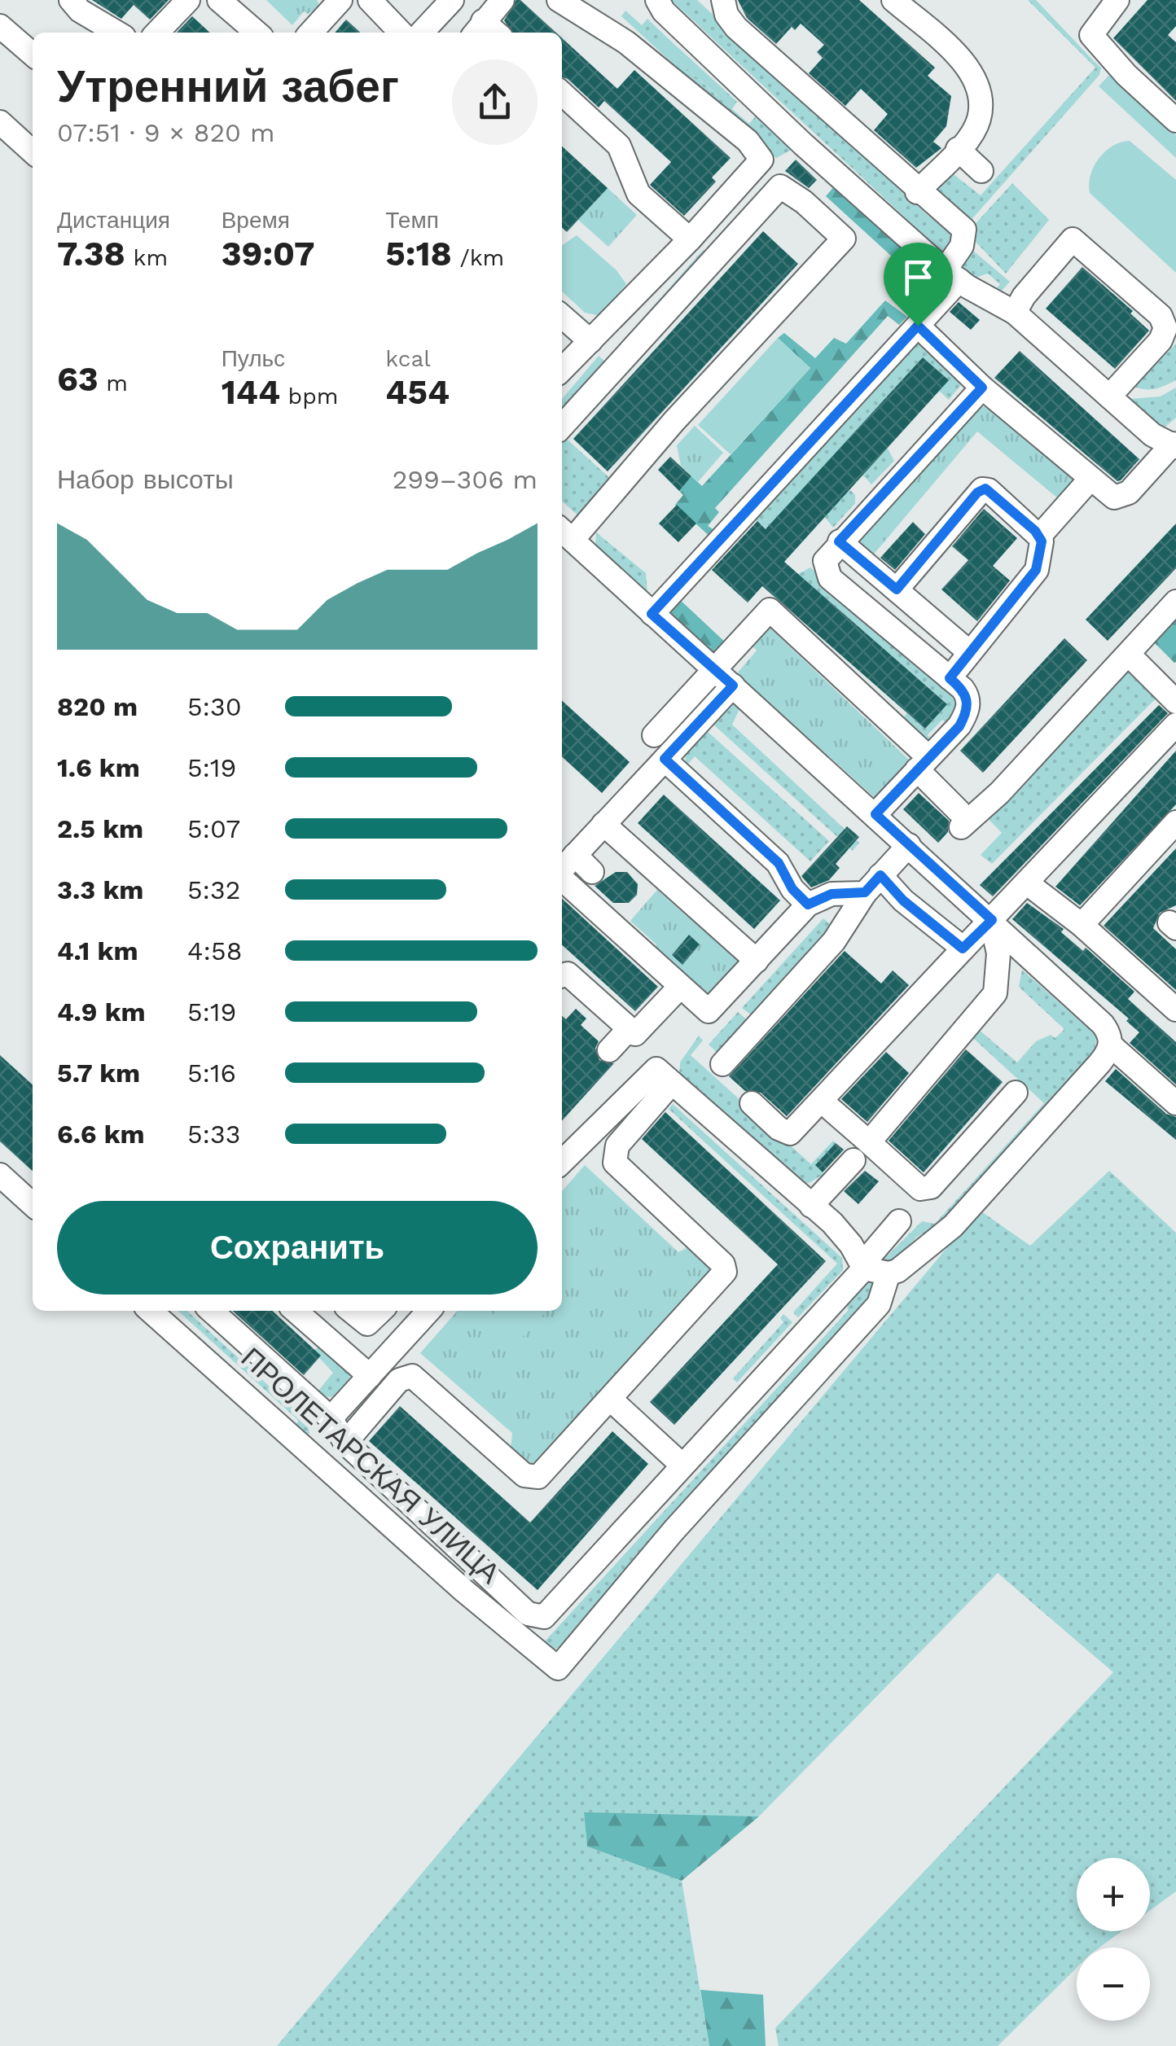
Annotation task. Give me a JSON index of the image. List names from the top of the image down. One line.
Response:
{"streets":{"street":["ПРОЛЕТАРСКАЯ УЛИЦА"]},"page":{"heading":["Утренний забег","07:51 · 9 × 820 m"],"stats":[["Дистанция","7.38 km"],["Время","39:07"],["Темп","5:18 /km"],["63 m"],["Пульс","144 bpm"],["kcal","454"]],"chart":["Набор высоты","299–306 m"],"list":[{"name":"820 m","note":"5:30"},{"name":"1.6 km","note":"5:19"},{"name":"2.5 km","note":"5:07"},{"name":"3.3 km","note":"5:32"},{"name":"4.1 km","note":"4:58"},{"name":"4.9 km","note":"5:19"},{"name":"5.7 km","note":"5:16"},{"name":"6.6 km","note":"5:33"}],"buttons":"Сохранить","map_buttons":["+","−"]}}
